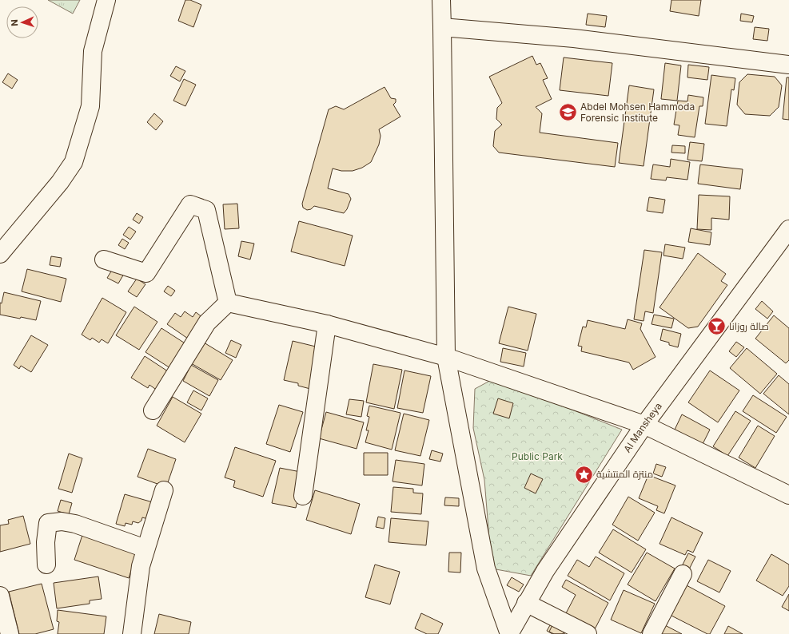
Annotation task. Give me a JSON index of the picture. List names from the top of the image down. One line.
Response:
{"streets":{"street":["Al Mansheya"]},"parks":["Public Park"],"places":{"school or university":["Abdel Mohsen Hammoda Forensic Institute"],"bar":["صالة روزانا"],"place":["منتزة المنتشية"]},"north":"left"}
